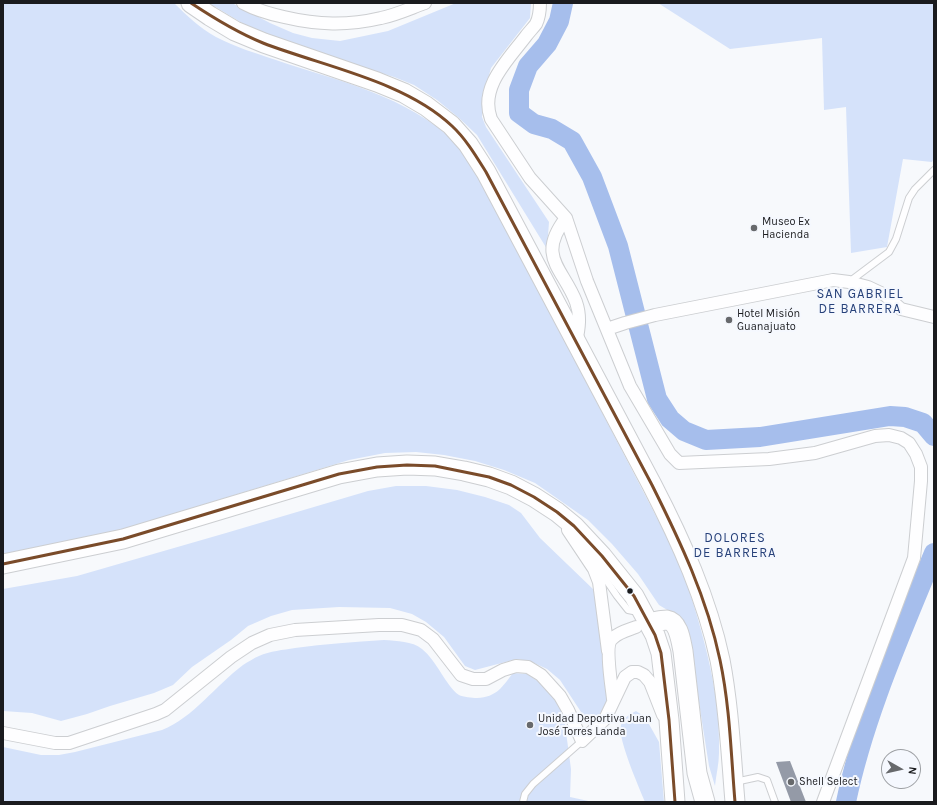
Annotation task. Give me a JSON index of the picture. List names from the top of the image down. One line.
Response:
{"districts":["SAN GABRIEL DE BARRERA","DOLORES DE BARRERA"],"places":["Museo Ex Hacienda","Hotel Misión Guanajuato","Unidad Deportiva Juan José Torres Landa","Shell Select"],"north":"right"}
